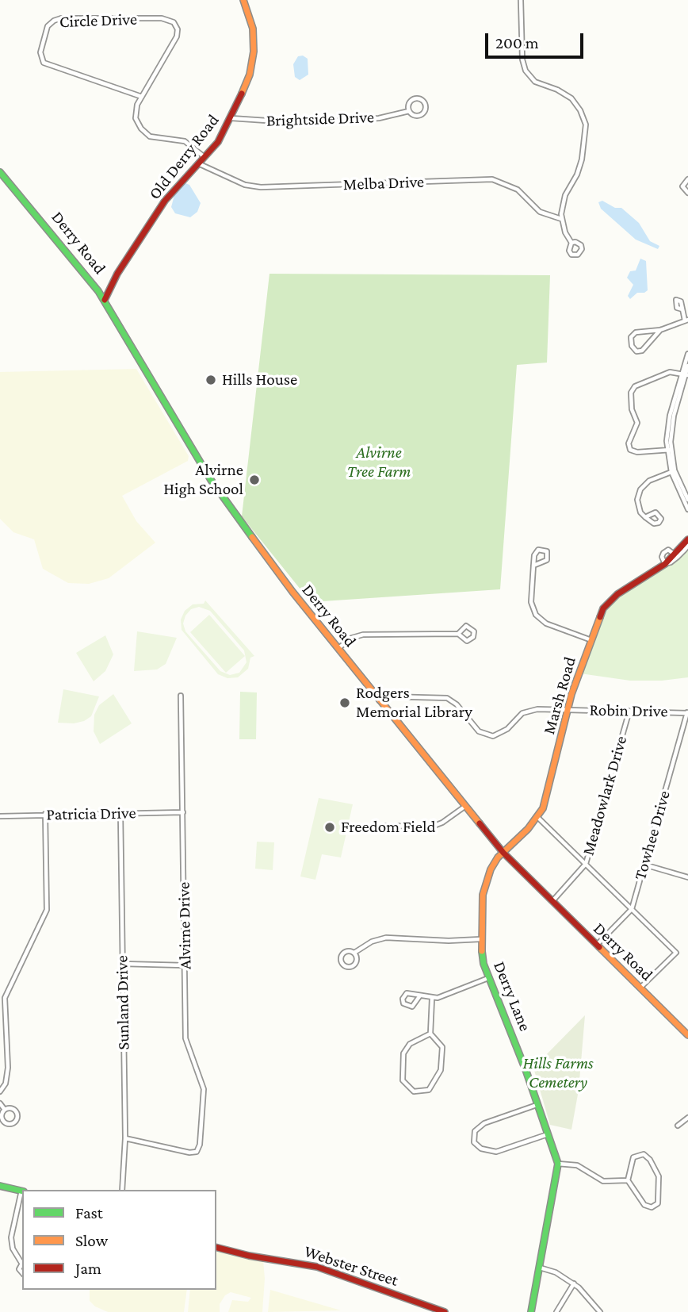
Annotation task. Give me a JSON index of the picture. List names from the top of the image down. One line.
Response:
{"streets":{"main road":["Old Derry Road","Derry Road","Marsh Road","Derry Lane","Webster Street"],"street":["Circle Drive","Brightside Drive","Melba Drive","Robin Drive","Meadowlark Drive","Patricia Drive","Towhee Drive","Alvirne Drive","Sunland Drive"]},"crossings":[["Circle Drive","Old Derry Road"],["Brightside Drive","Old Derry Road"],["Old Derry Road","Melba Drive"],["Old Derry Road","Derry Road"],["Derry Road","Marsh Road"],["Derry Road","Robin Drive"],["Derry Road","Meadowlark Drive"],["Derry Road","Towhee Drive"],["Derry Road","Derry Lane"],["Marsh Road","Robin Drive"],["Marsh Road","Derry Lane"],["Robin Drive","Meadowlark Drive"],["Robin Drive","Towhee Drive"],["Patricia Drive","Alvirne Drive"],["Patricia Drive","Sunland Drive"],["Alvirne Drive","Sunland Drive"]],"parks":["Alvirne Tree Farm","Hills Farms Cemetery"],"places":["Hills House","Alvirne High School","Rodgers Memorial Library","Freedom Field"],"legend":["Fast","Slow","Jam"],"scale_bar":"200 m"}
